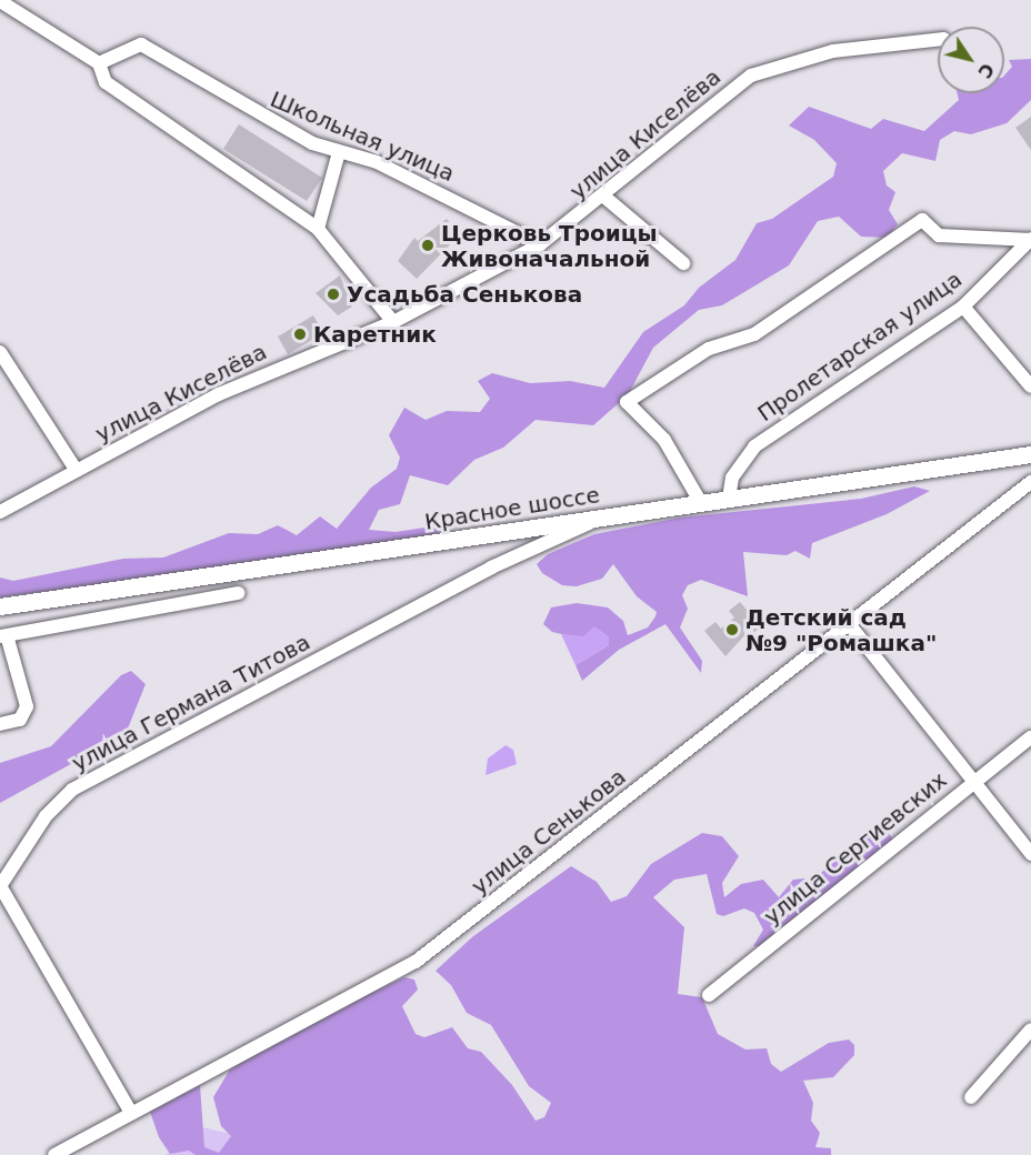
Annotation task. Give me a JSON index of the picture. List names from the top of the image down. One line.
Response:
{"streets":{"main road":["Красное шоссе"],"street":["улица Киселёва","Школьная улица","Пролетарская улица","улица Германа Титова","улица Сенькова","улица Сергиевских"]},"crossings":[["улица Киселёва","Школьная улица"],["Пролетарская улица","Красное шоссе"],["Красное шоссе","улица Германа Титова"],["улица Германа Титова","улица Сенькова"]],"places":["Церковь Троицы Живоначальной","Усадьба Сенькова","Каретник","Детский сад №9 \"Ромашка\""],"north":"bottom right"}
